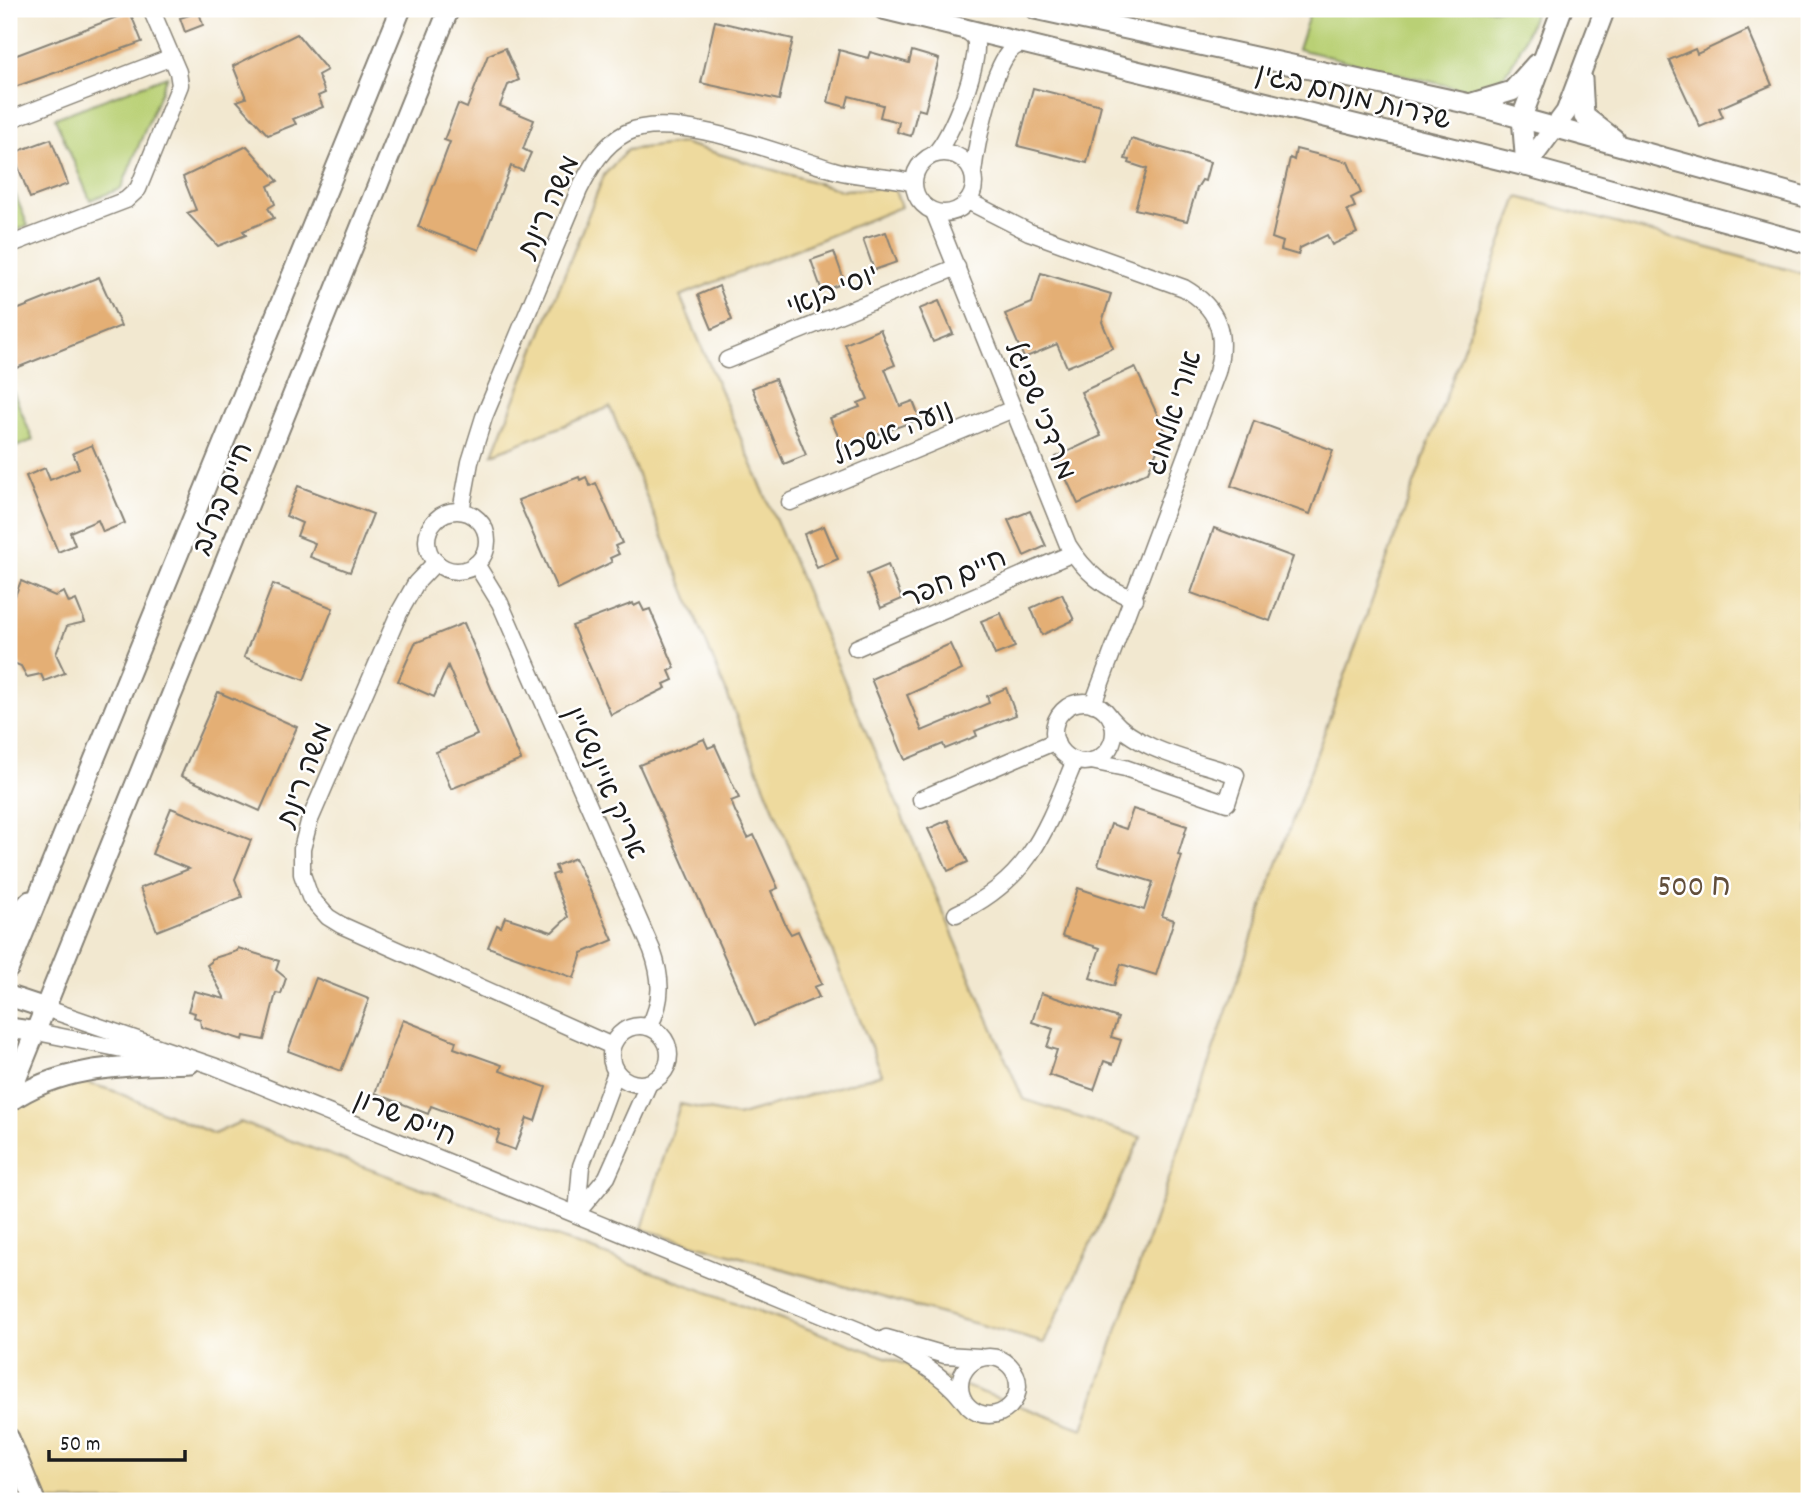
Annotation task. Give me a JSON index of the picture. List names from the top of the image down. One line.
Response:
{"streets":{"street":["שדרות מנחם בגין","משה רינת","יוסי בנאי","מרדכי שפיגל","אורי אלמוג","נועה אשכול","חיים ברלב","חיים חפר","אריק איינשטיין","חיים שרון"]},"crossings":[["משה רינת","מרדכי שפיגל"],["משה רינת","אורי אלמוג"],["משה רינת","אריק איינשטיין"],["יוסי בנאי","מרדכי שפיגל"],["מרדכי שפיגל","אורי אלמוג"],["מרדכי שפיגל","נועה אשכול"],["מרדכי שפיגל","חיים חפר"],["חיים ברלב","חיים שרון"]],"districts":["ח 500"],"scale_bar":"50 m"}
